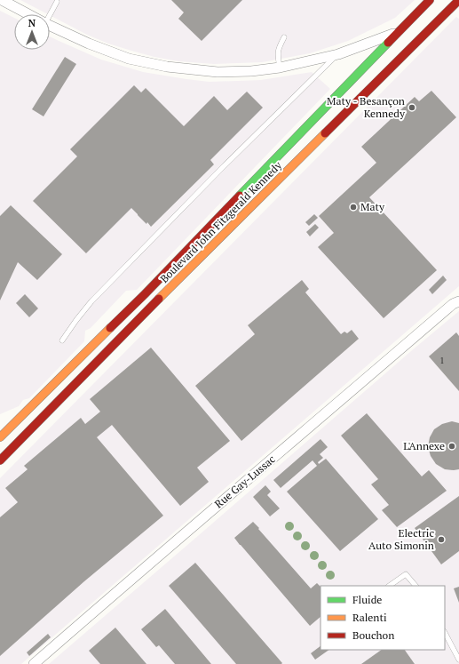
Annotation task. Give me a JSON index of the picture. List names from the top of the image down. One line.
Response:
{"streets":{"main road":["Boulevard John Fitzgerald Kennedy"],"street":["Rue Gay-Lussac"]},"places":["Maty - Besançon Kennedy","Maty","L'Annexe","Electric Auto Simonin"],"house_numbers":["1"],"legend":["Fluide","Ralenti","Bouchon"],"north":"top"}
